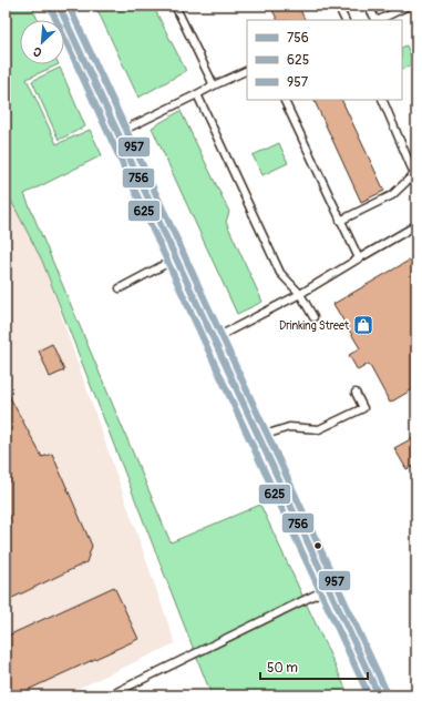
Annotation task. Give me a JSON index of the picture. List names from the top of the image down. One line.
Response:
{"places":{"shop":["Drinking Street"]},"lines":["transit line 756","transit line 957","transit line 625"],"legend":["756","625","957"],"scale_bar":"50 m","north":"bottom left"}
